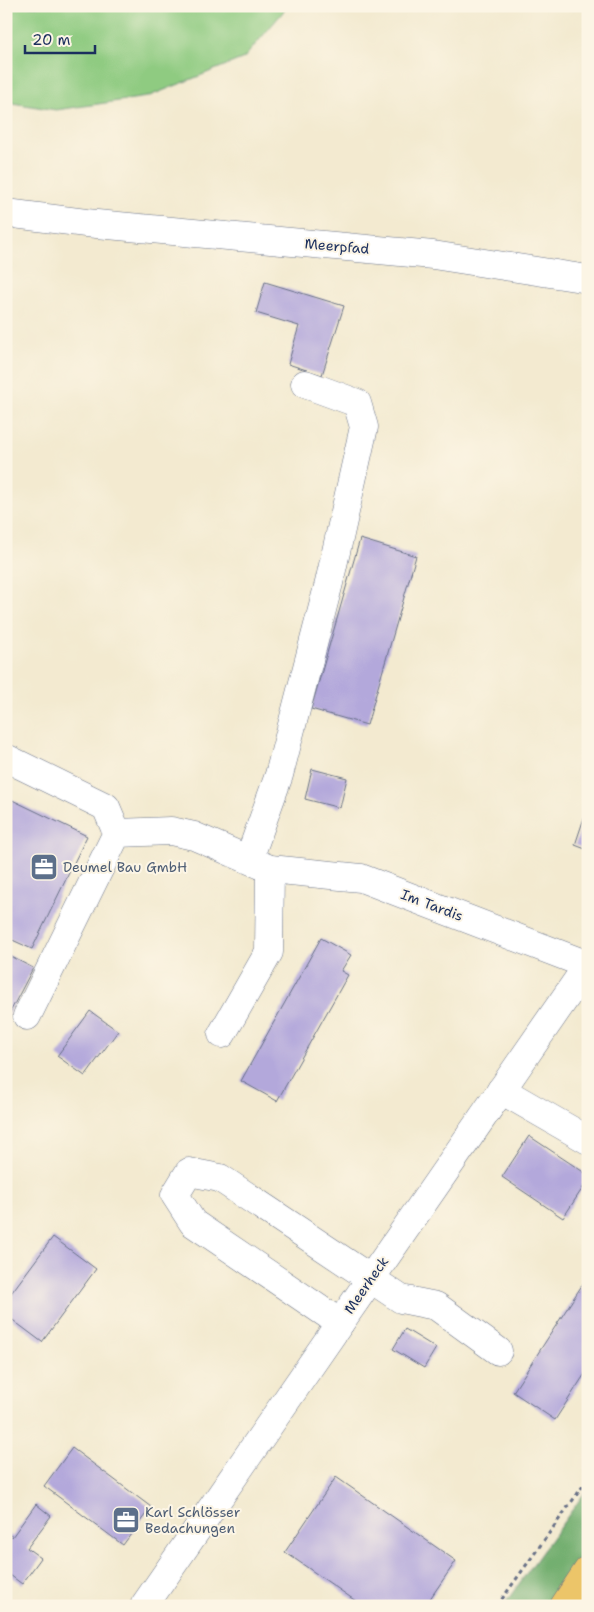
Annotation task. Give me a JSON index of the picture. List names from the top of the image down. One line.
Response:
{"streets":{"street":["Meerpfad","Im Tardis","Meerheck"]},"crossings":[["Im Tardis","Meerheck"]],"places":{"office":["Deumel Bau GmbH","Karl Schlösser Bedachungen"]},"scale_bar":"20 m"}
